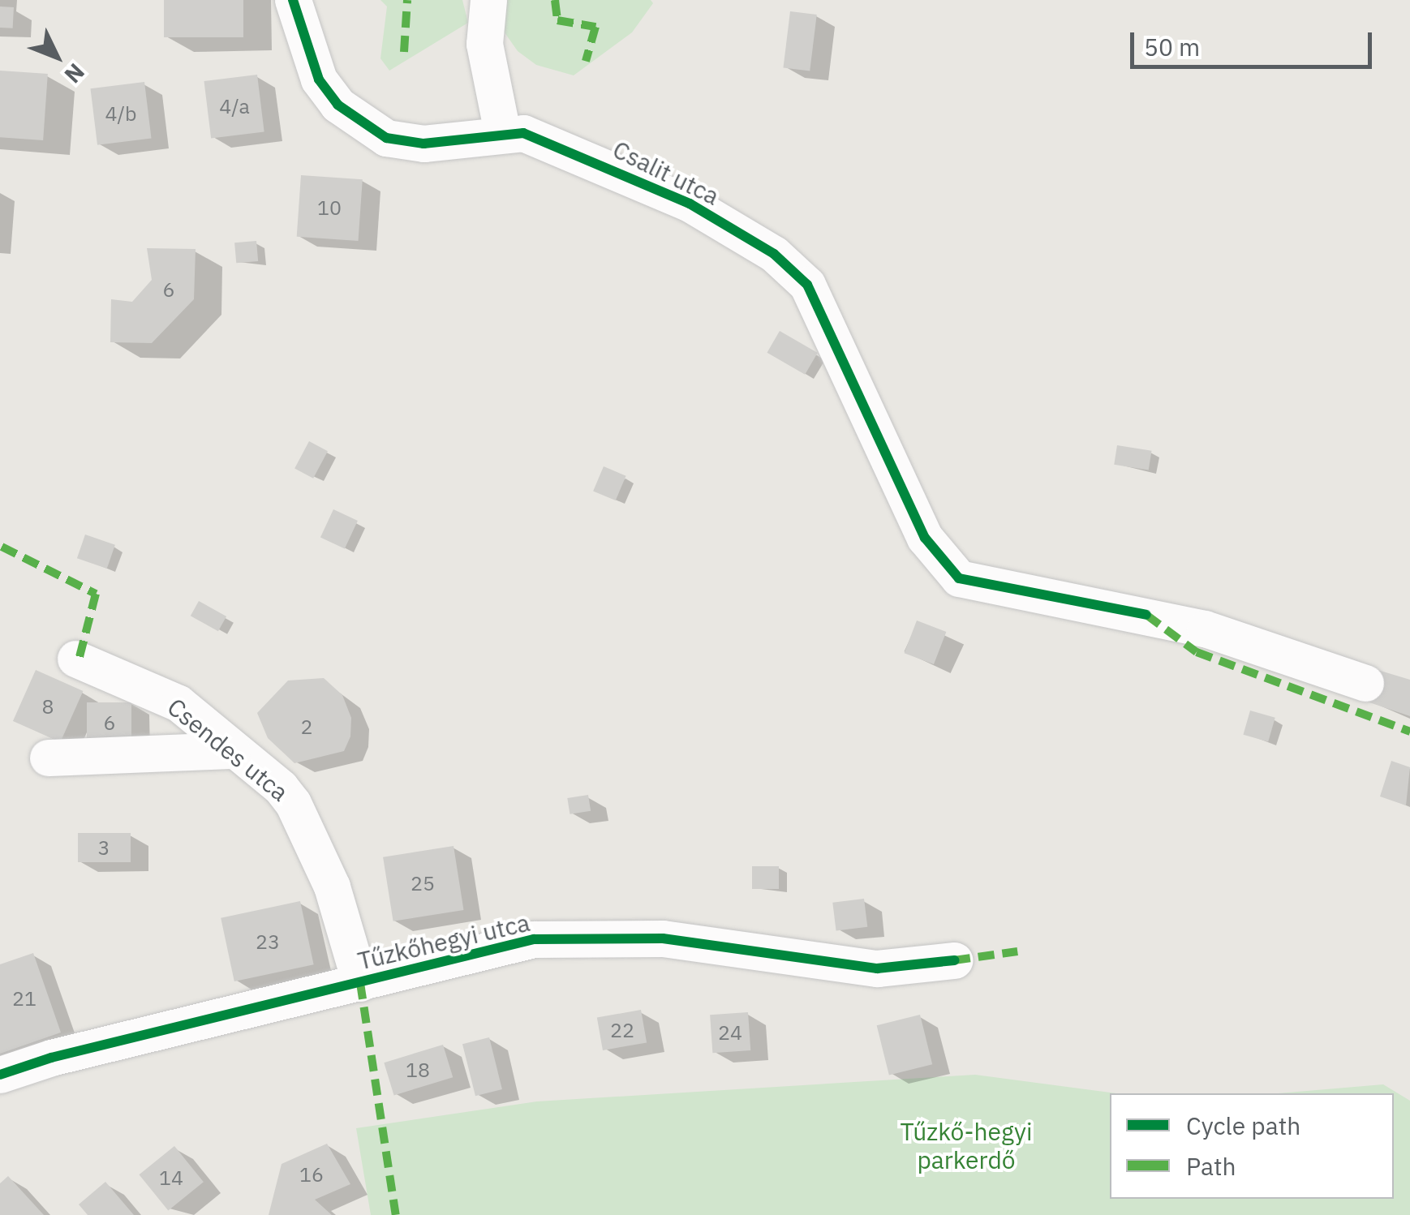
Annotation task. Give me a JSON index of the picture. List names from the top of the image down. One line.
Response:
{"streets":{"street":["Csalit utca","Csendes utca","Tűzkőhegyi utca"]},"crossings":[["Csendes utca","Tűzkőhegyi utca"]],"parks":["Tűzkő-hegyi parkerdő"],"house_numbers":["4/a","4/b","10","6","8","6","2","3","25","23","21","22","24","18","16","14"],"legend":["Cycle path","Path"],"scale_bar":"50 m","north":"bottom right"}
